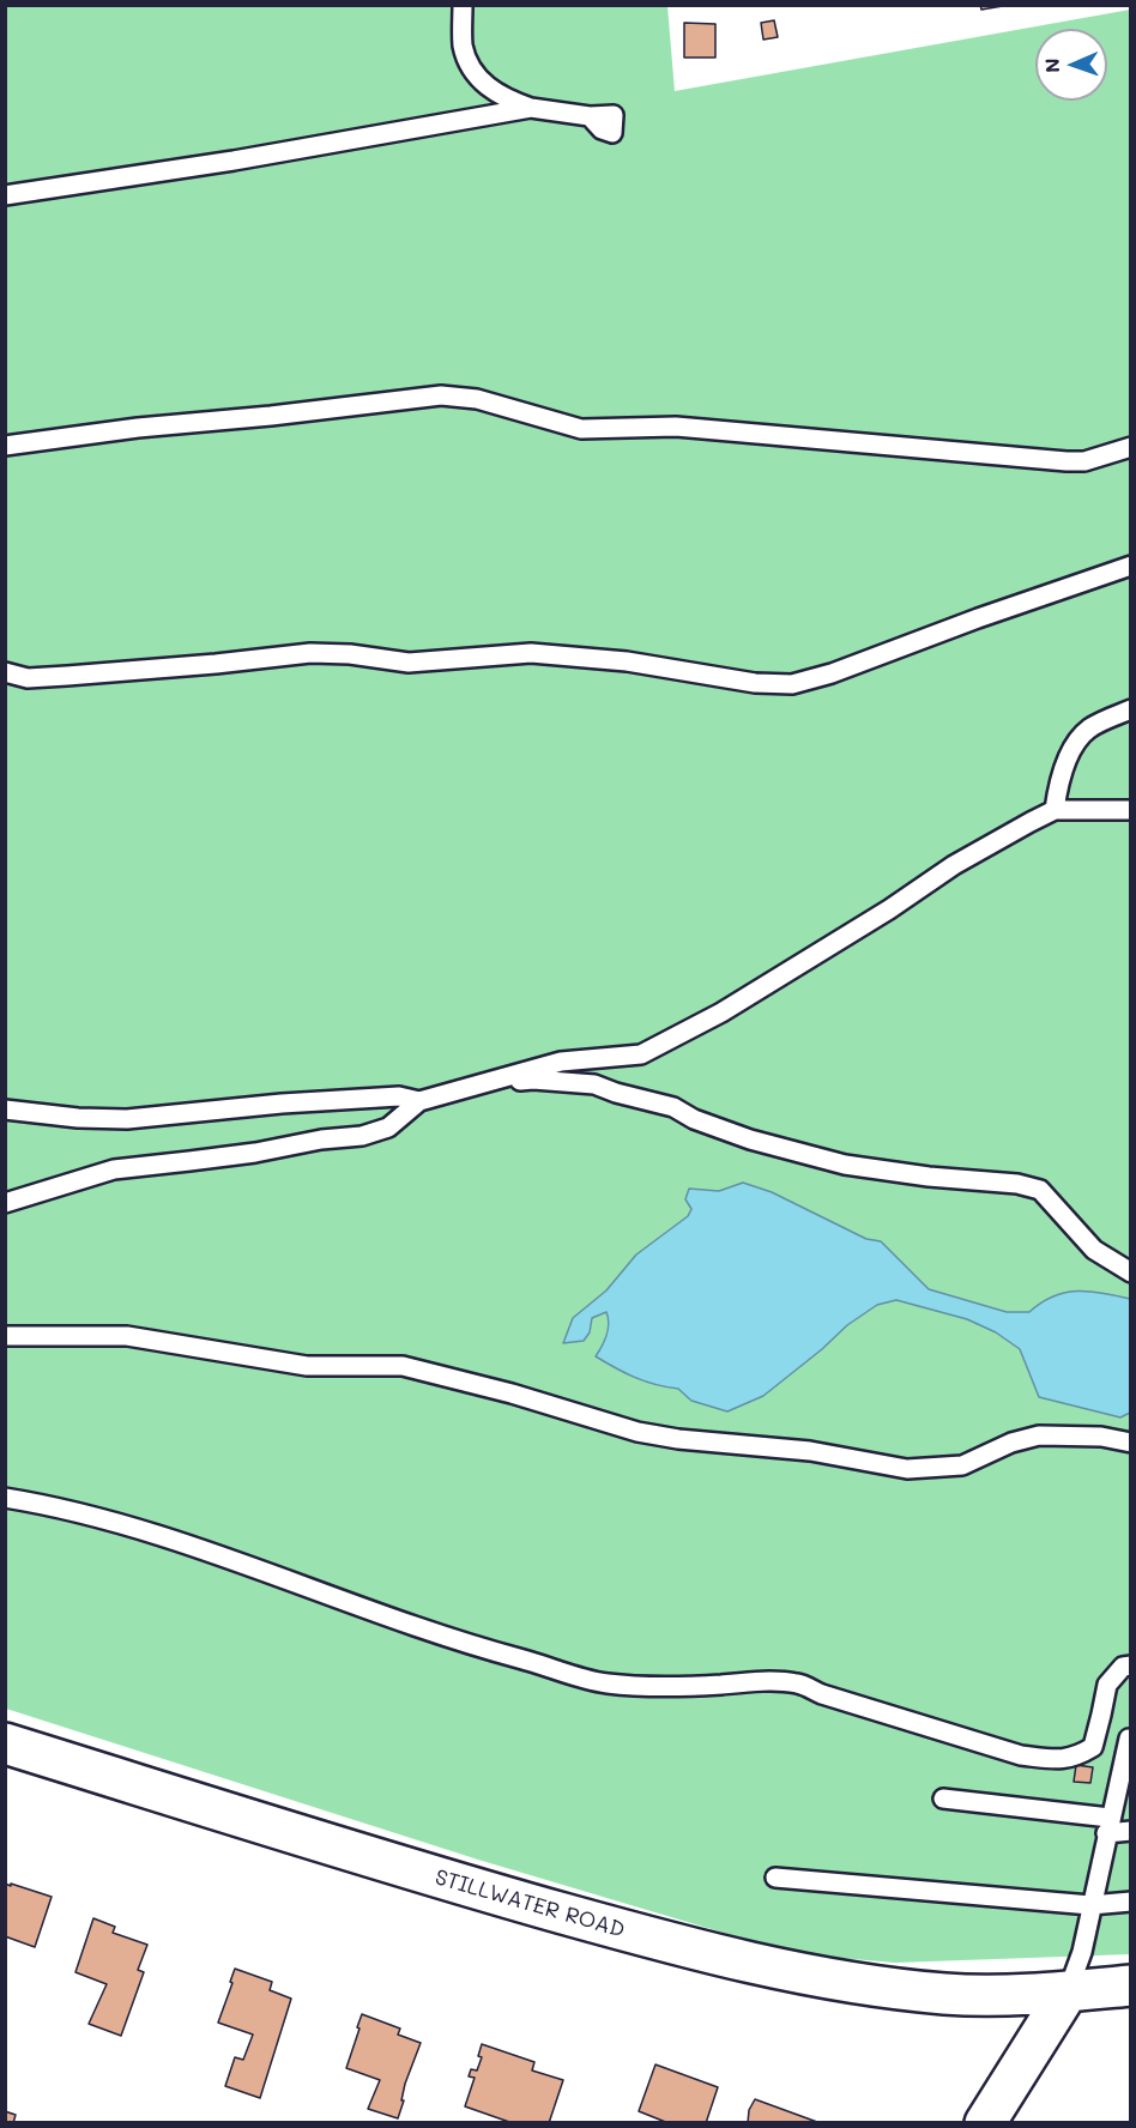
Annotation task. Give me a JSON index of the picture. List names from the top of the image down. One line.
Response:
{"streets":{"main road":["STILLWATER ROAD"]},"north":"left"}
